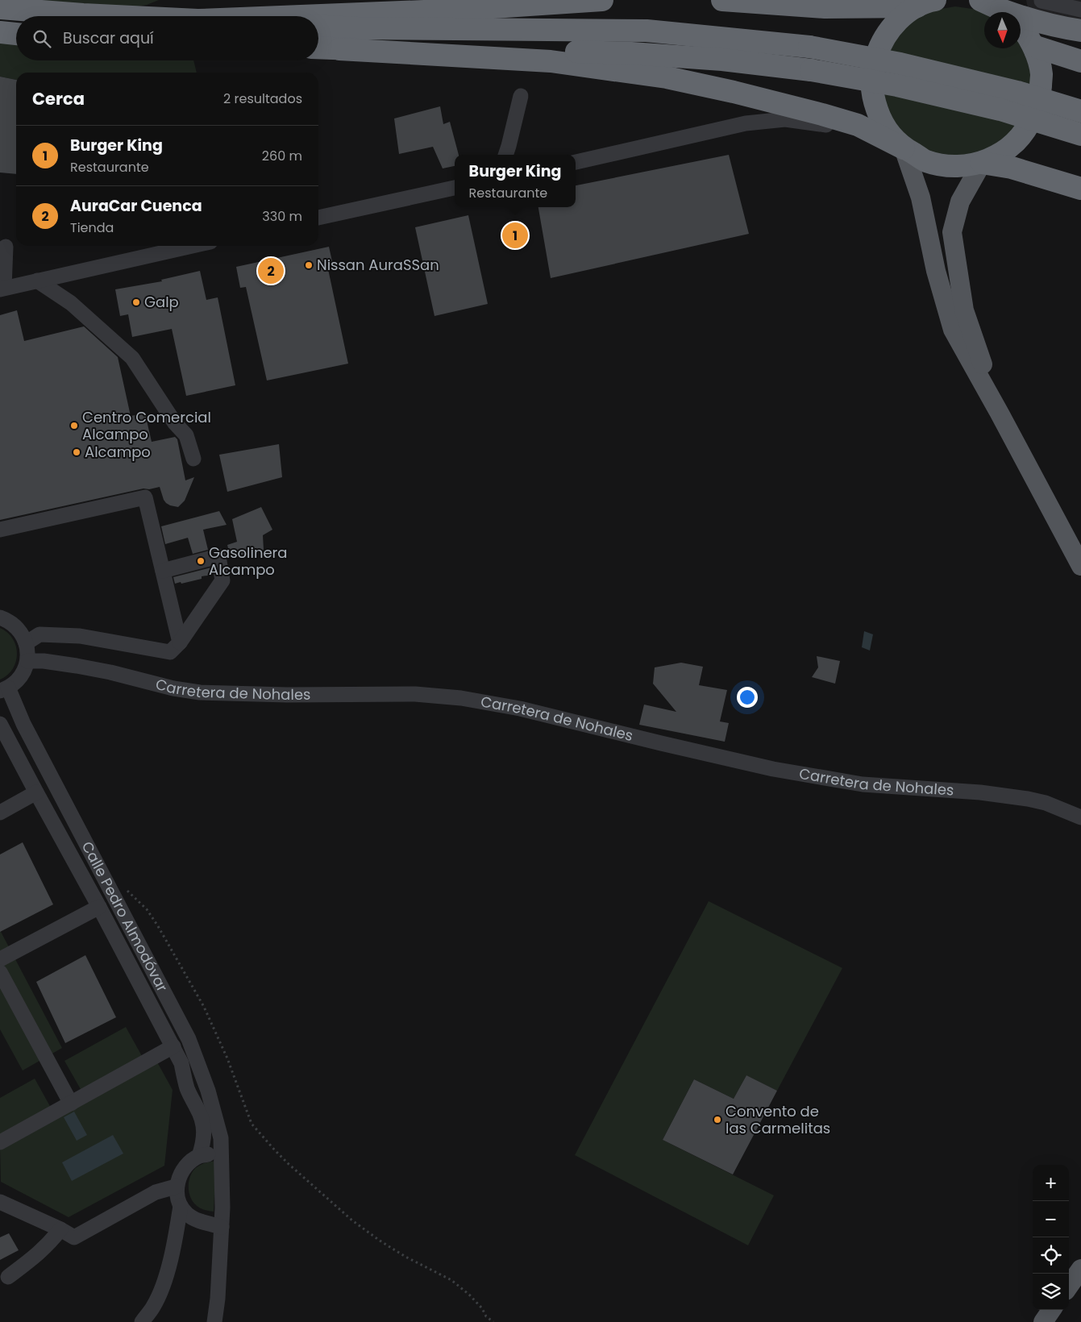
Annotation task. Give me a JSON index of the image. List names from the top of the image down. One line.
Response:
{"streets":{"street":["Carretera de Nohales","Calle Pedro Almodóvar"]},"places":["Nissan AuraSSan","Galp","Centro Comercial Alcampo","Alcampo","Gasolinera Alcampo","Convento de las Carmelitas"],"north":"bottom","page":{"search":"Buscar aquí","heading":["Cerca","2 resultados"],"list":[{"mark":"1","name":"Burger King","note":"Restaurante","value":"260 m"},{"mark":"2","name":"AuraCar Cuenca","note":"Tienda","value":"330 m"}],"popup":["Burger King","Restaurante"],"pins":["1","2"],"map_buttons":["+","−"]}}
